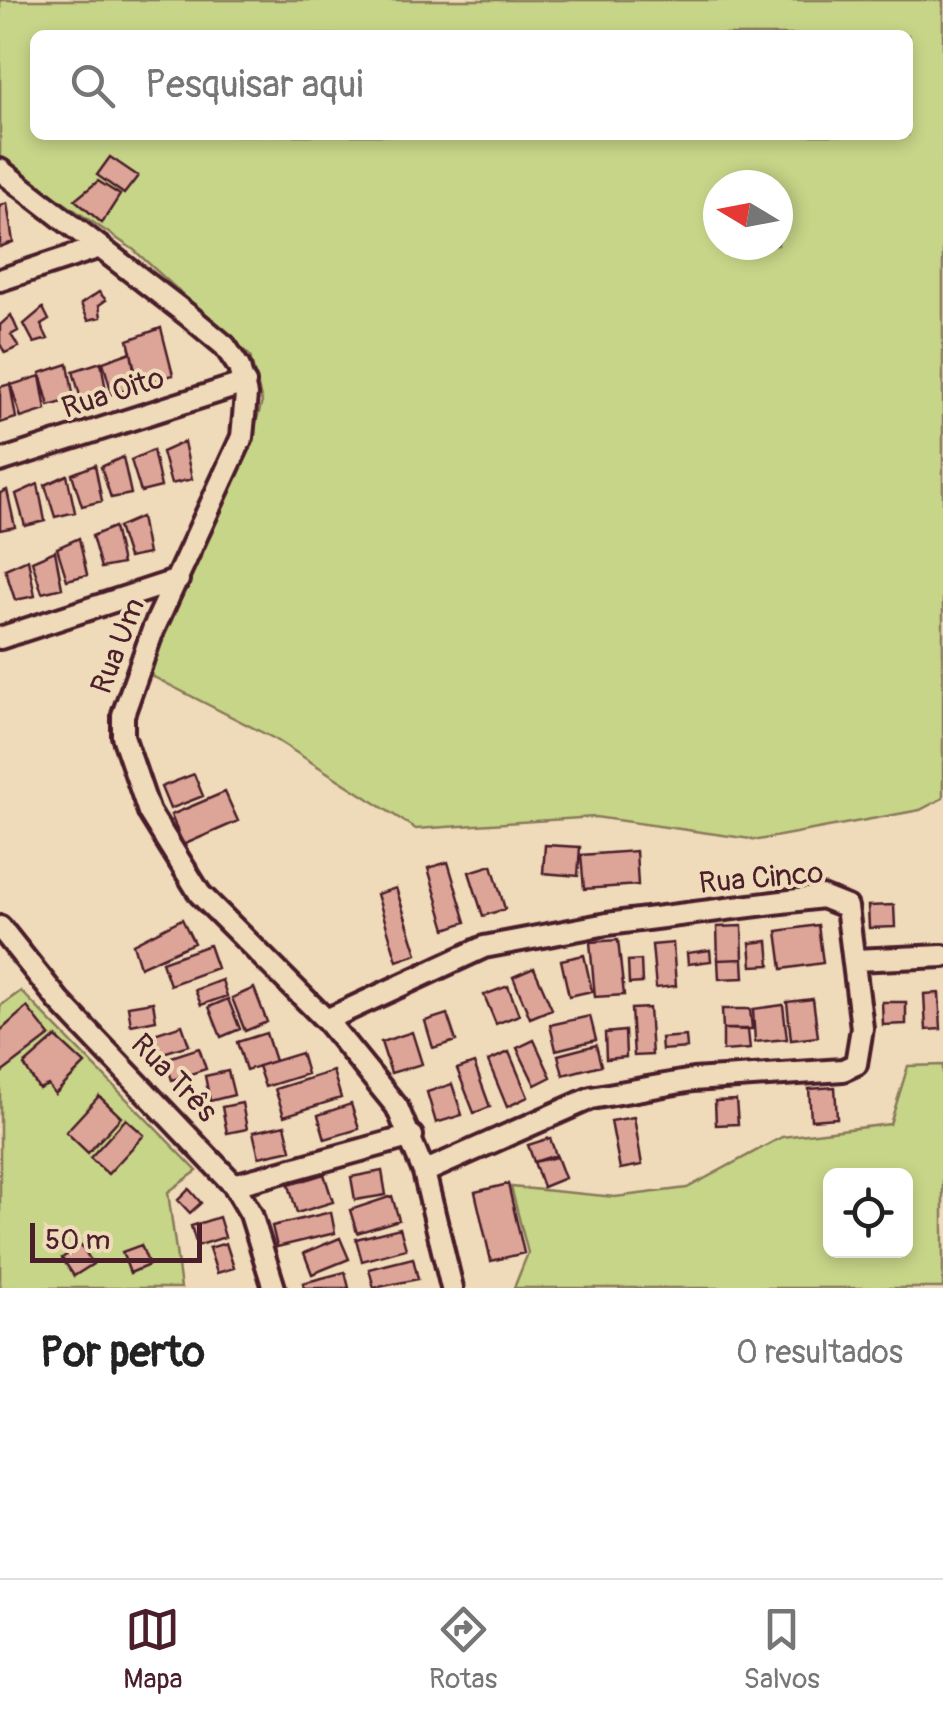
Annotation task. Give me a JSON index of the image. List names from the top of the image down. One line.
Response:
{"streets":{"street":["Rua Oito","Rua Um","Rua Cinco","Rua Três"]},"crossings":[["Rua Oito","Rua Um"],["Rua Um","Rua Cinco"]],"scale_bar":"50 m","north":"left","page":{"search":"Pesquisar aqui","scale":"50 m","heading":["Por perto","0 resultados"],"nav":["Mapa","Rotas","Salvos"]}}
